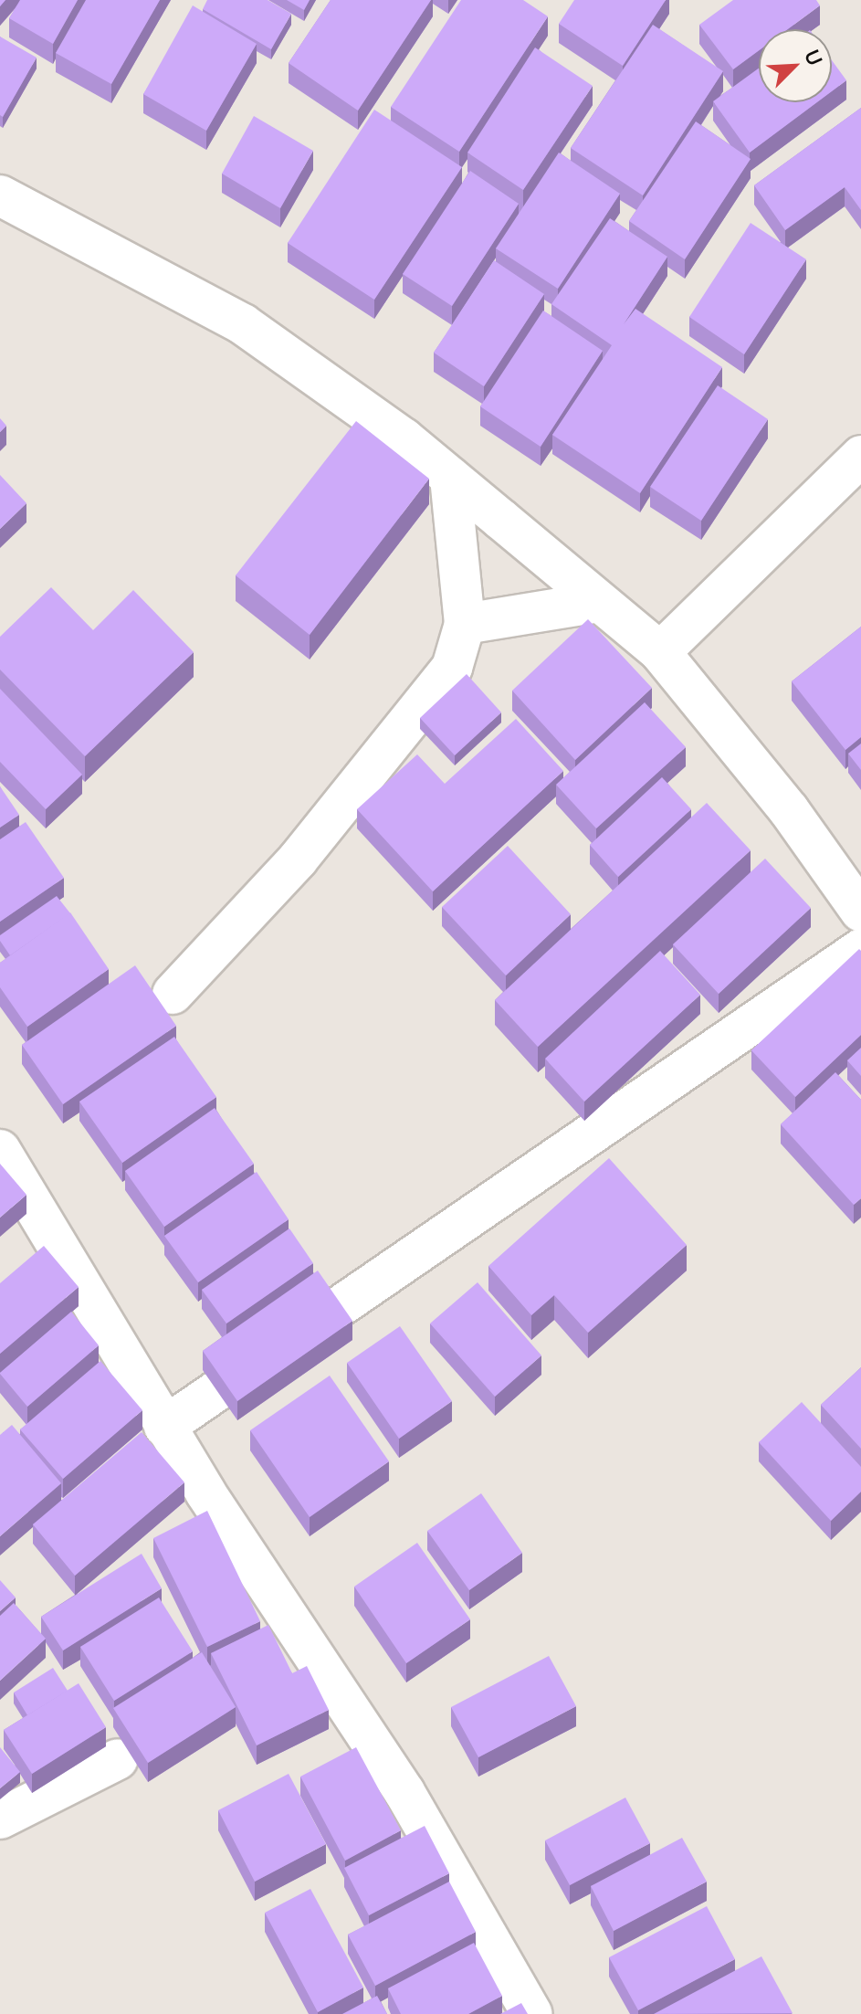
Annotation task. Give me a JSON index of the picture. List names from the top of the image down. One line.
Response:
{"north":"top right"}
